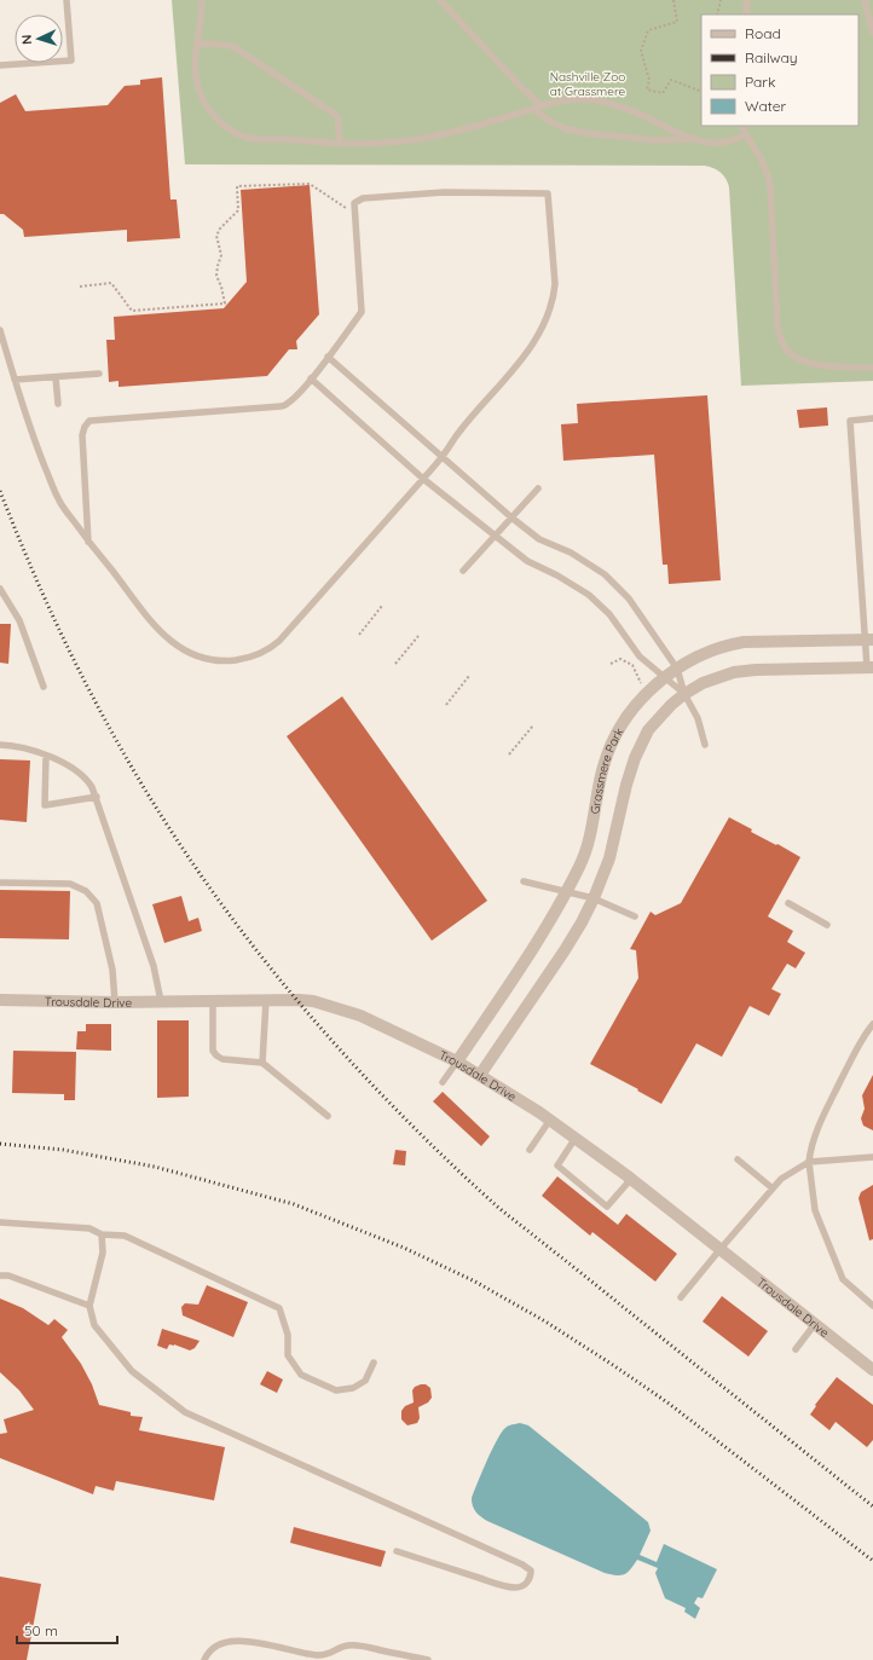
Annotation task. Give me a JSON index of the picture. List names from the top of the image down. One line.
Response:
{"streets":{"street":["Grassmere Park","Trousdale Drive"]},"crossings":[["Grassmere Park","Trousdale Drive"]],"parks":["Nashville Zoo at Grassmere"],"legend":["Road","Railway","Park","Water"],"scale_bar":"50 m","north":"left"}
